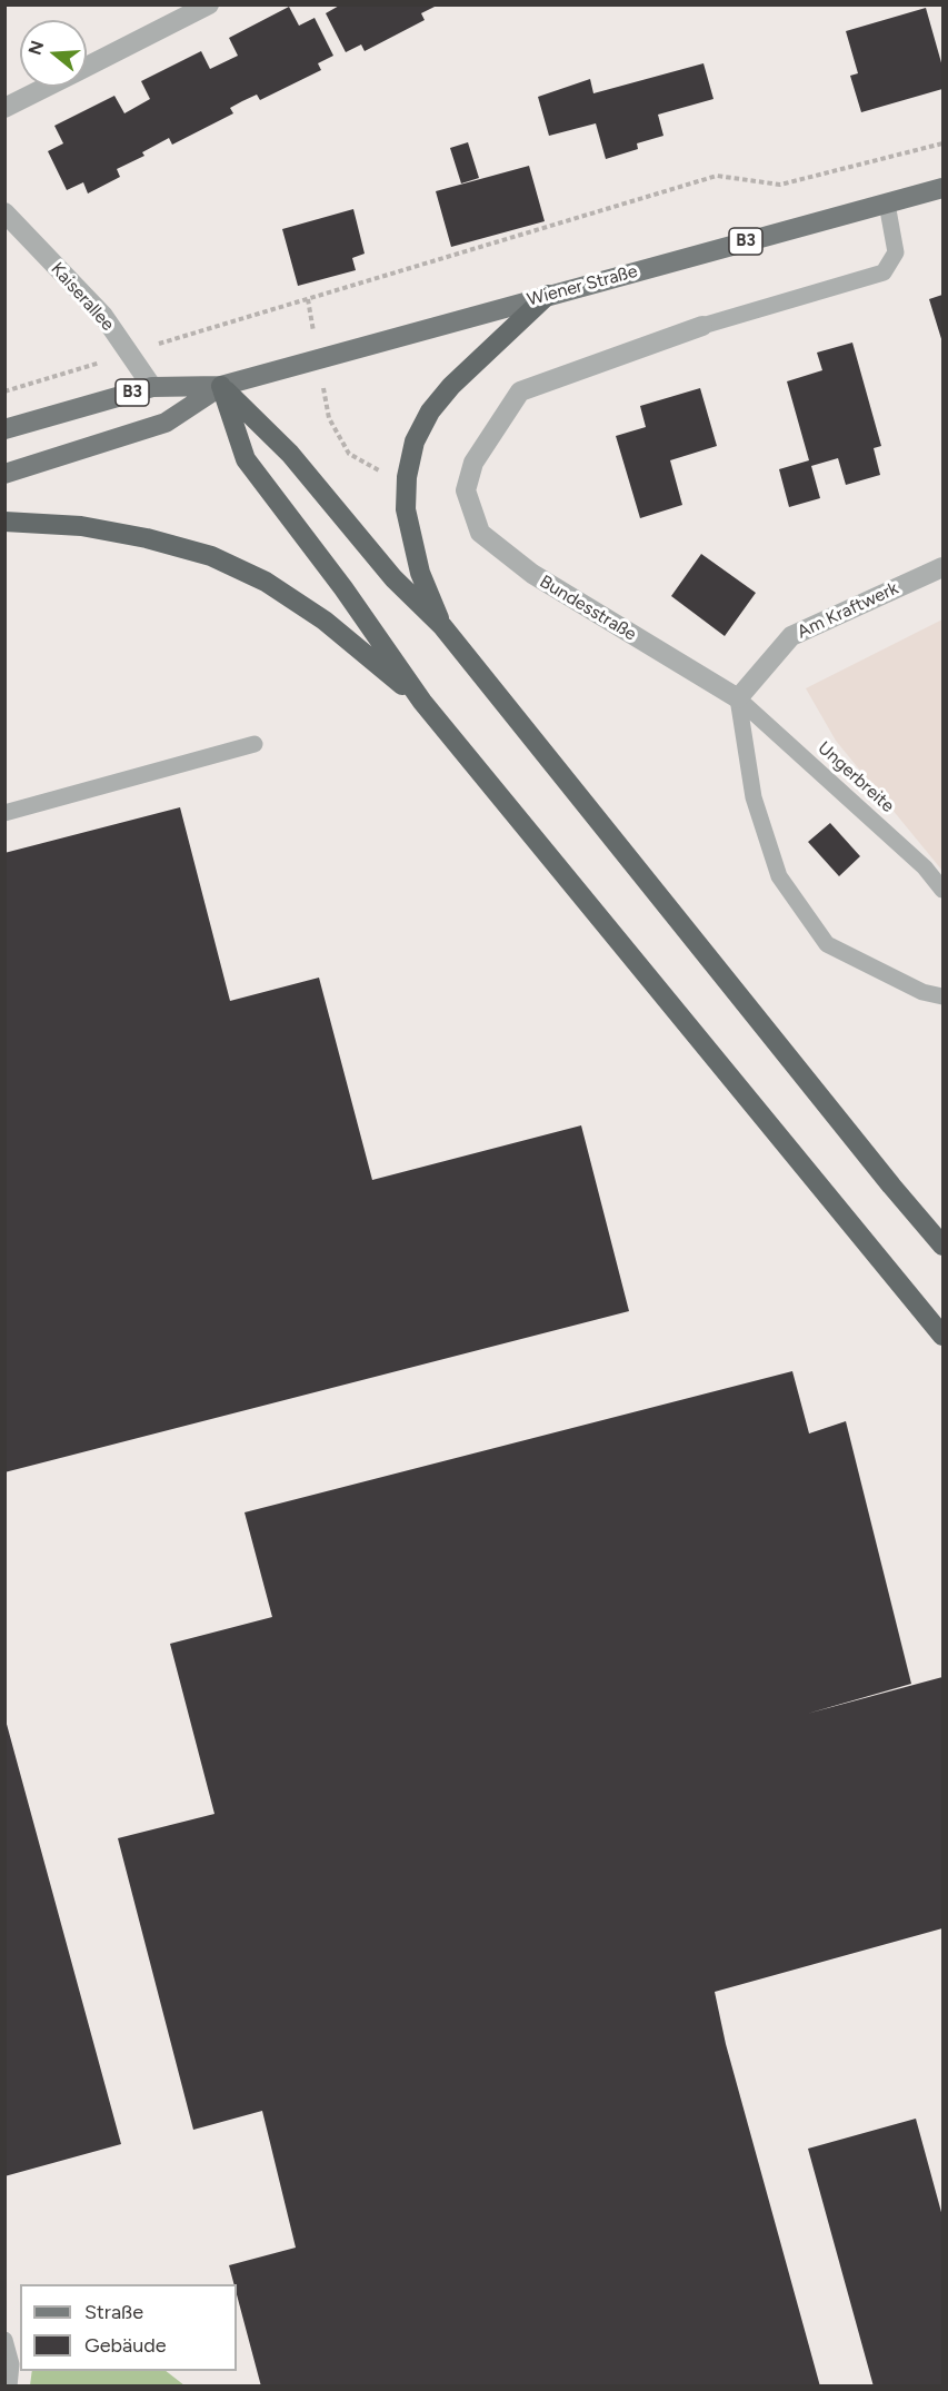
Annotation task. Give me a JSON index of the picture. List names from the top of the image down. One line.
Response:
{"streets":{"main road":["B3","Wiener Straße"],"street":["Kaiserallee","Bundesstraße","Am Kraftwerk"],"lane":["Ungerbreite"]},"crossings":[["Wiener Straße","Kaiserallee"],["Bundesstraße","Am Kraftwerk"],["Bundesstraße","Ungerbreite"],["Am Kraftwerk","Ungerbreite"]],"legend":["Straße","Gebäude"],"north":"left"}
